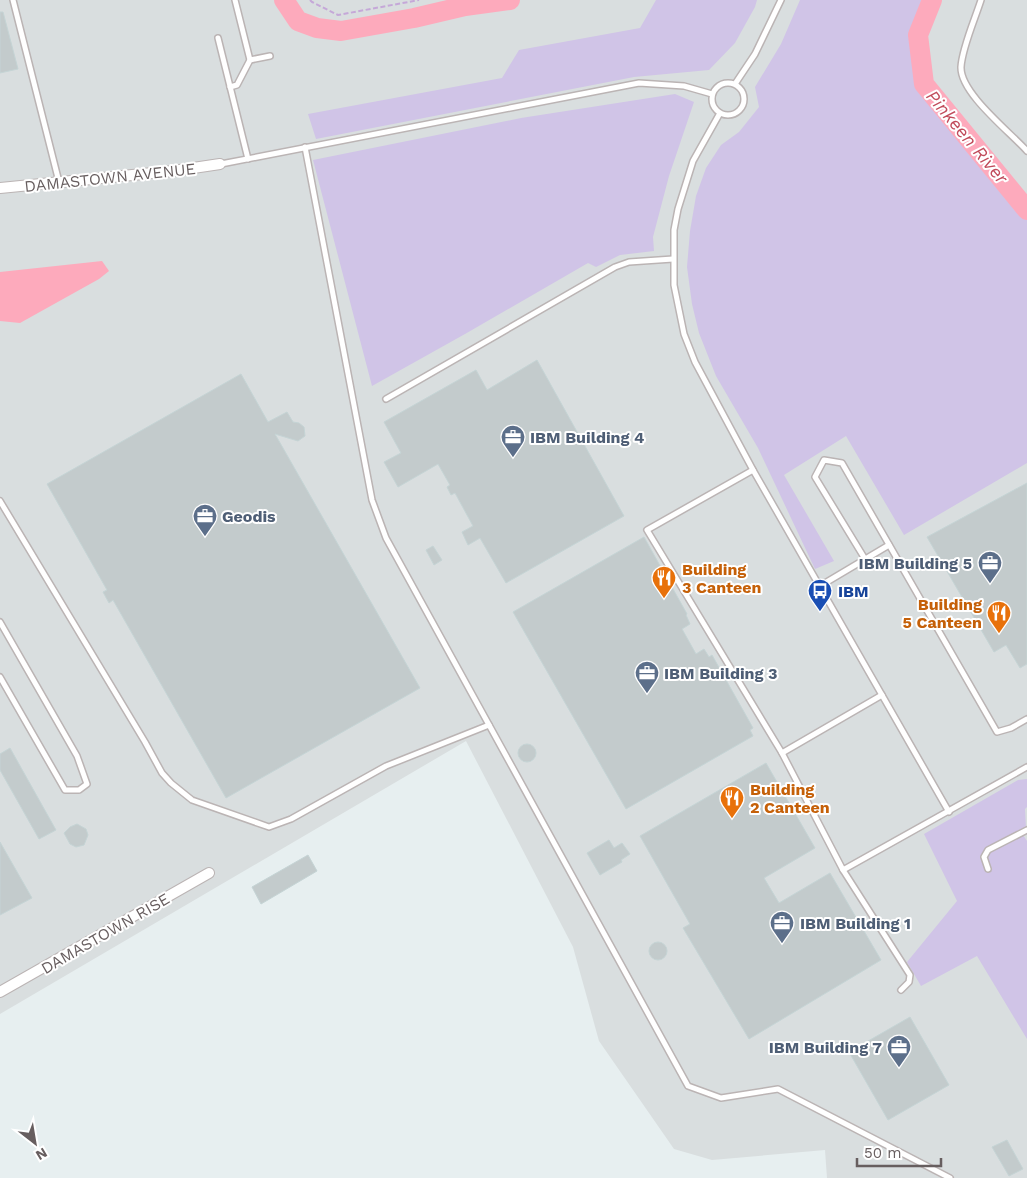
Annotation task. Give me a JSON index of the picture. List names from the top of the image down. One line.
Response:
{"streets":{"street":["DAMASTOWN AVENUE","DAMASTOWN RISE"]},"water":["Pinkeen River"],"places":{"office":["IBM Building 4","Geodis","IBM Building 5","IBM Building 3","IBM Building 1","IBM Building 7"],"restaurant":["Building 3 Canteen","Building 5 Canteen","Building 2 Canteen"],"bus stop":["IBM"]},"scale_bar":"50 m","north":"bottom right"}
